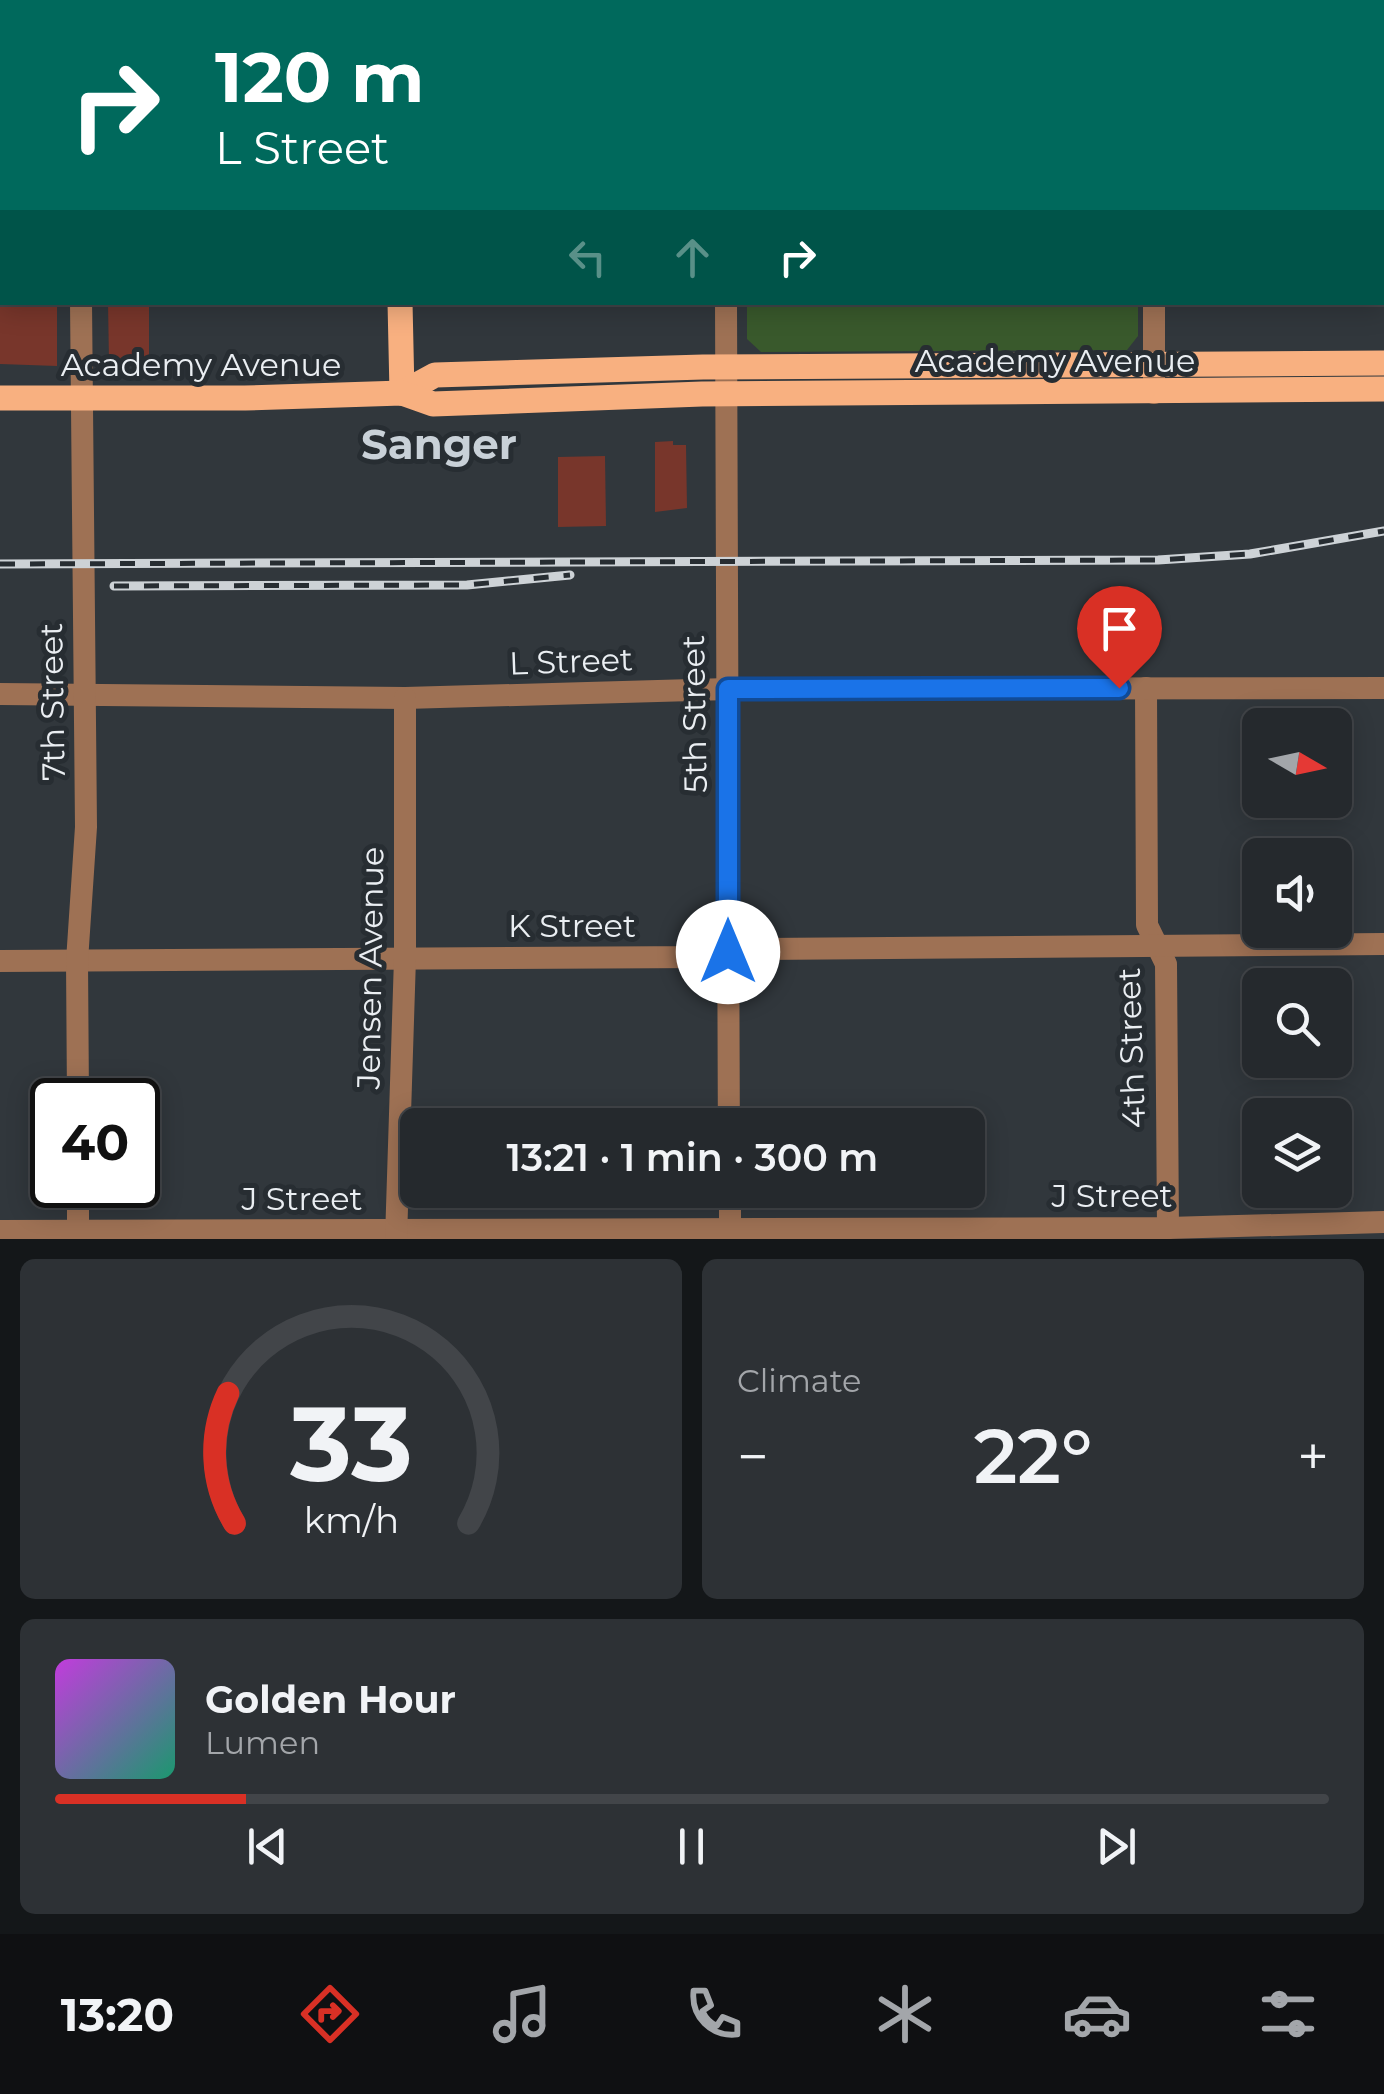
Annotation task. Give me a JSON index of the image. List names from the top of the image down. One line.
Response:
{"streets":{"main road":["Academy Avenue"],"street":["L Street","7th Street","5th Street","K Street","Jensen Avenue","4th Street","J Street"]},"crossings":[["Academy Avenue","7th Street"],["Academy Avenue","5th Street"],["L Street","7th Street"],["L Street","5th Street"],["L Street","Jensen Avenue"],["L Street","4th Street"],["7th Street","K Street"],["5th Street","K Street"],["K Street","Jensen Avenue"],["K Street","4th Street"],["Jensen Avenue","J Street"],["4th Street","J Street"]],"districts":["Sanger"],"north":"right","page":{"turn":["120 m","L Street"],"limit":"40","trip":"13:21 · 1 min · 300 m","tile":"Climate","heat":["−","22°","+"],"song":["Golden Hour","Lumen"],"tabs":"13:20","gauge":["33","km/h"]}}
